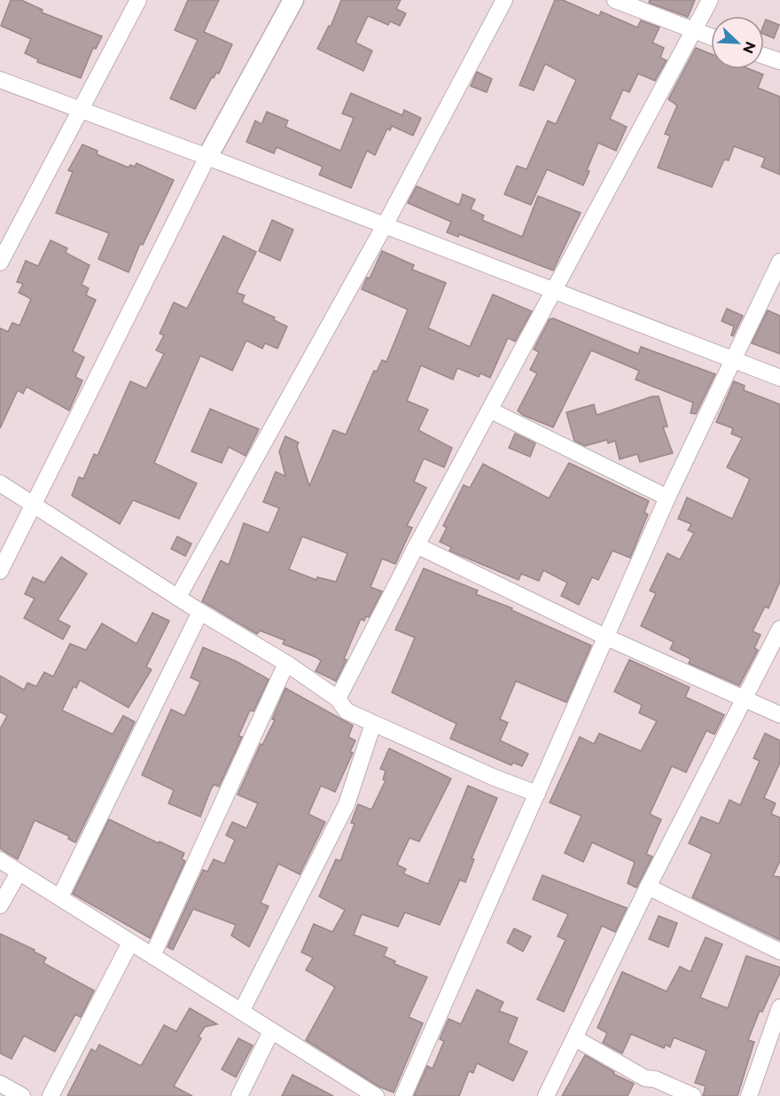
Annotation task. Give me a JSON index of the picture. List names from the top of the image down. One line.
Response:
{"north":"bottom right"}
